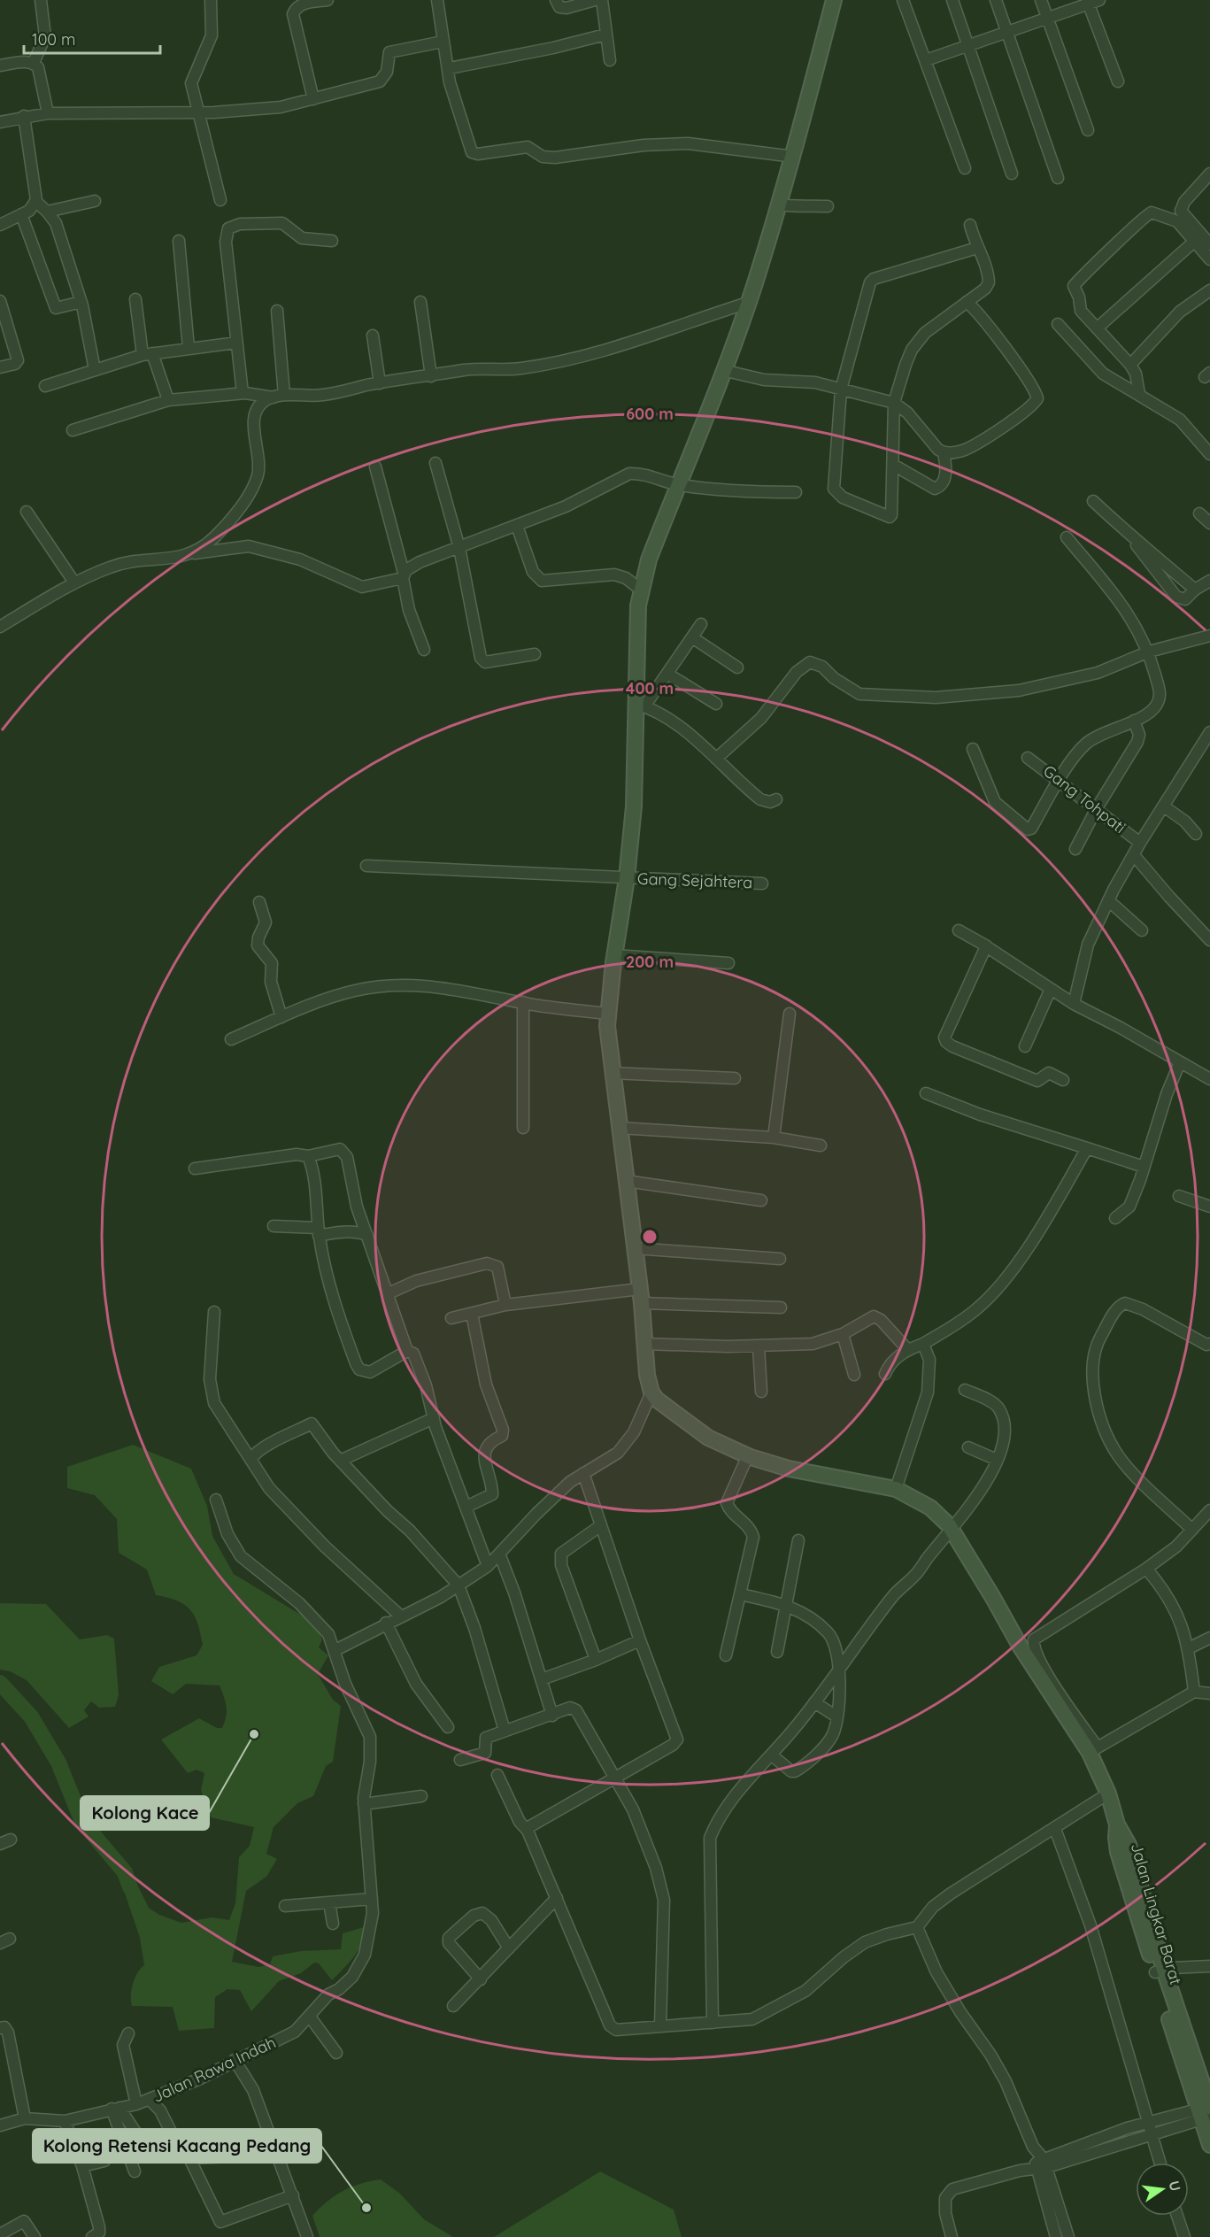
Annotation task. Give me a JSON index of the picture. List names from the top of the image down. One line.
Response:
{"streets":{"street":["Gang Tohpati","Gang Sejahtera","Jalan Lingkar Barat","Jalan Rawa Indah"]},"places":["Kolong Kace","Kolong Retensi Kacang Pedang"],"scale_bar":"100 m","north":"right","rings":["600 m","400 m","200 m"]}
